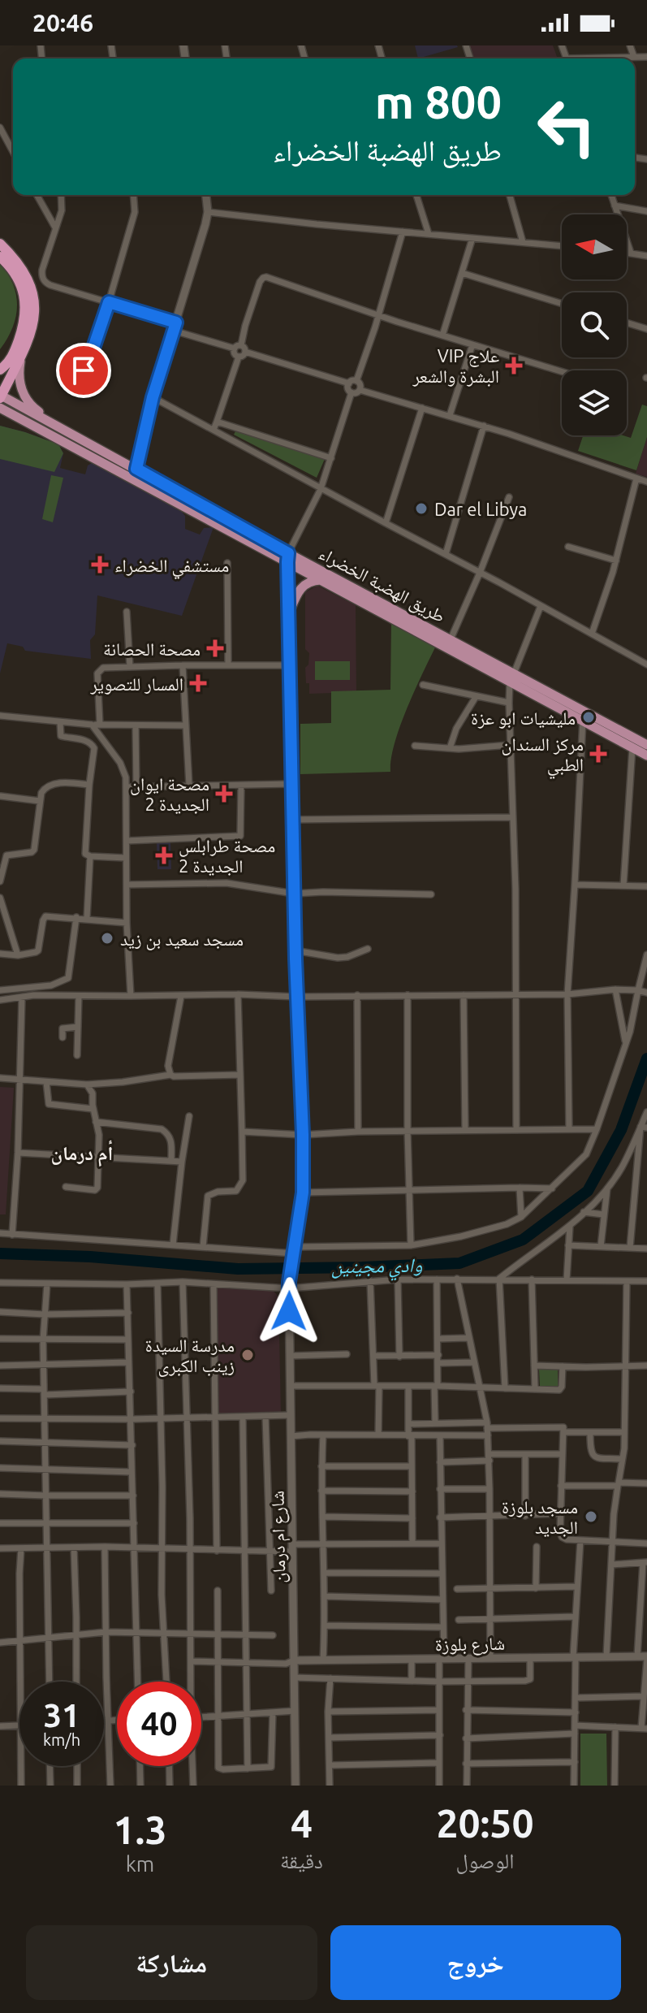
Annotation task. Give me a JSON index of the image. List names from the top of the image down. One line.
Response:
{"streets":{"main road":["طريق الهضبة الخضراء"],"street":["شارع ام درمان","شارع بلوزة"]},"crossings":[["طريق الهضبة الخضراء","شارع ام درمان"],["شارع ام درمان","شارع بلوزة"]],"districts":["أم درمان"],"water":["وادي مجينين"],"places":{"health":["VIP علاج البشرة والشعر","مستشفي الخضراء","مصحة الحصانة","المسار للتصوير","مركز السندان الطبي","مصحة ايوان الجديدة 2","مصحة طرابلس الجديدة 2"],"other":["Dar el Libya","مليشيات ابو عزة","مسجد سعيد بن زيد","مدرسة السيدة زينب الكبرى","مسجد بلوزة الجديد"]},"north":"left","page":{"status":"20:46","turn":["800 m","طريق الهضبة الخضراء"],"speed":"31 km/h","limit":"40","eta":["20:50","الوصول","4","دقيقة","1.3","km"],"buttons":["خروج","مشاركة"]}}
